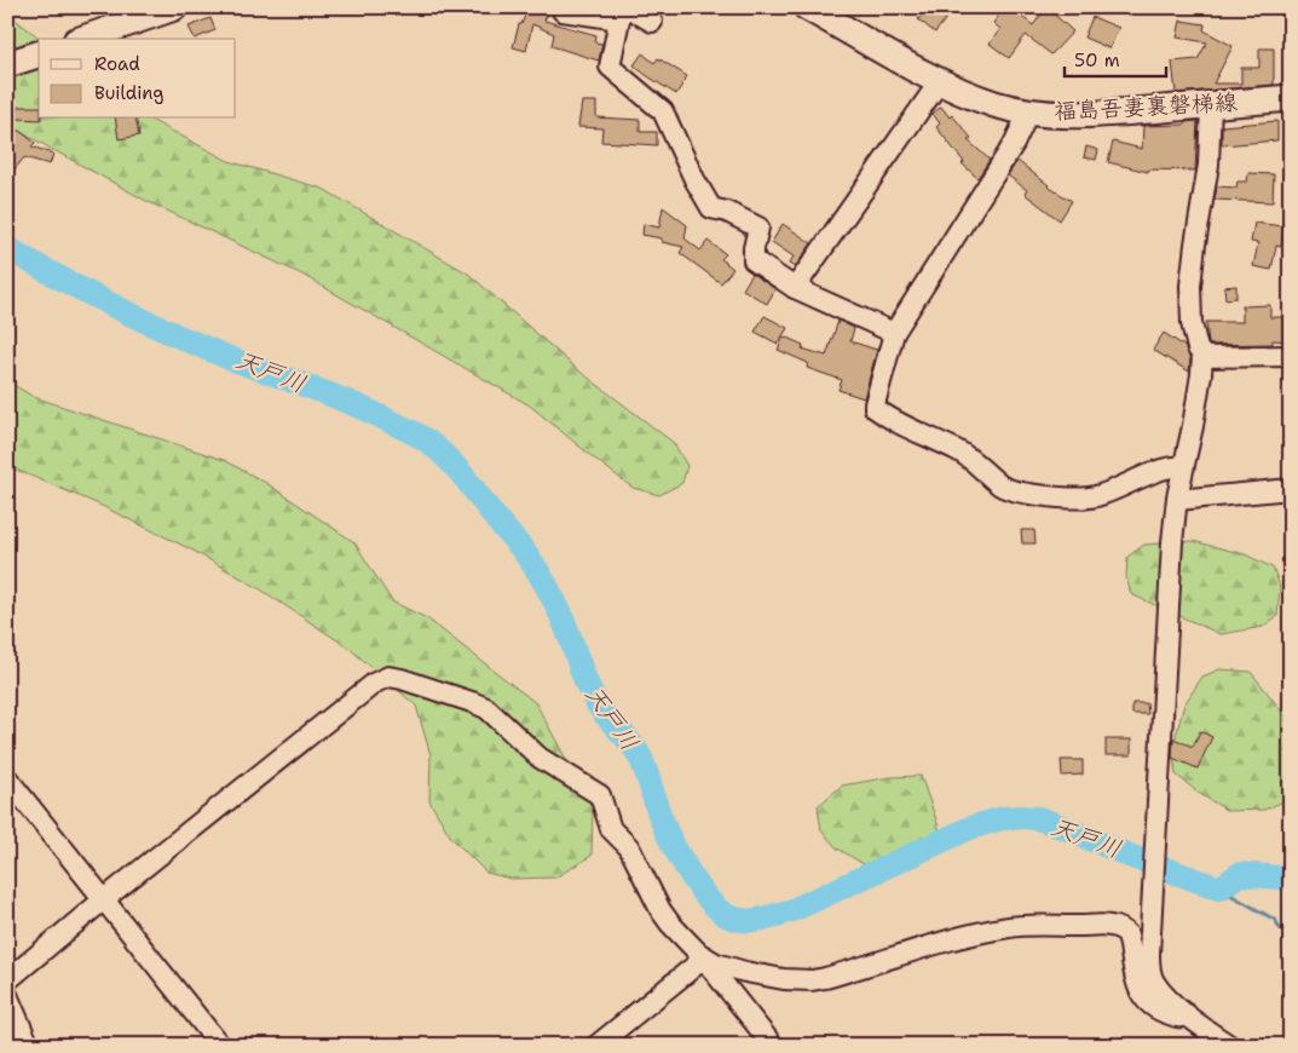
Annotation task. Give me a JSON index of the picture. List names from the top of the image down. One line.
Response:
{"streets":{"main road":["福島吾妻裏磐梯線"]},"water":["天戸川"],"legend":["Road","Building"],"scale_bar":"50 m"}
